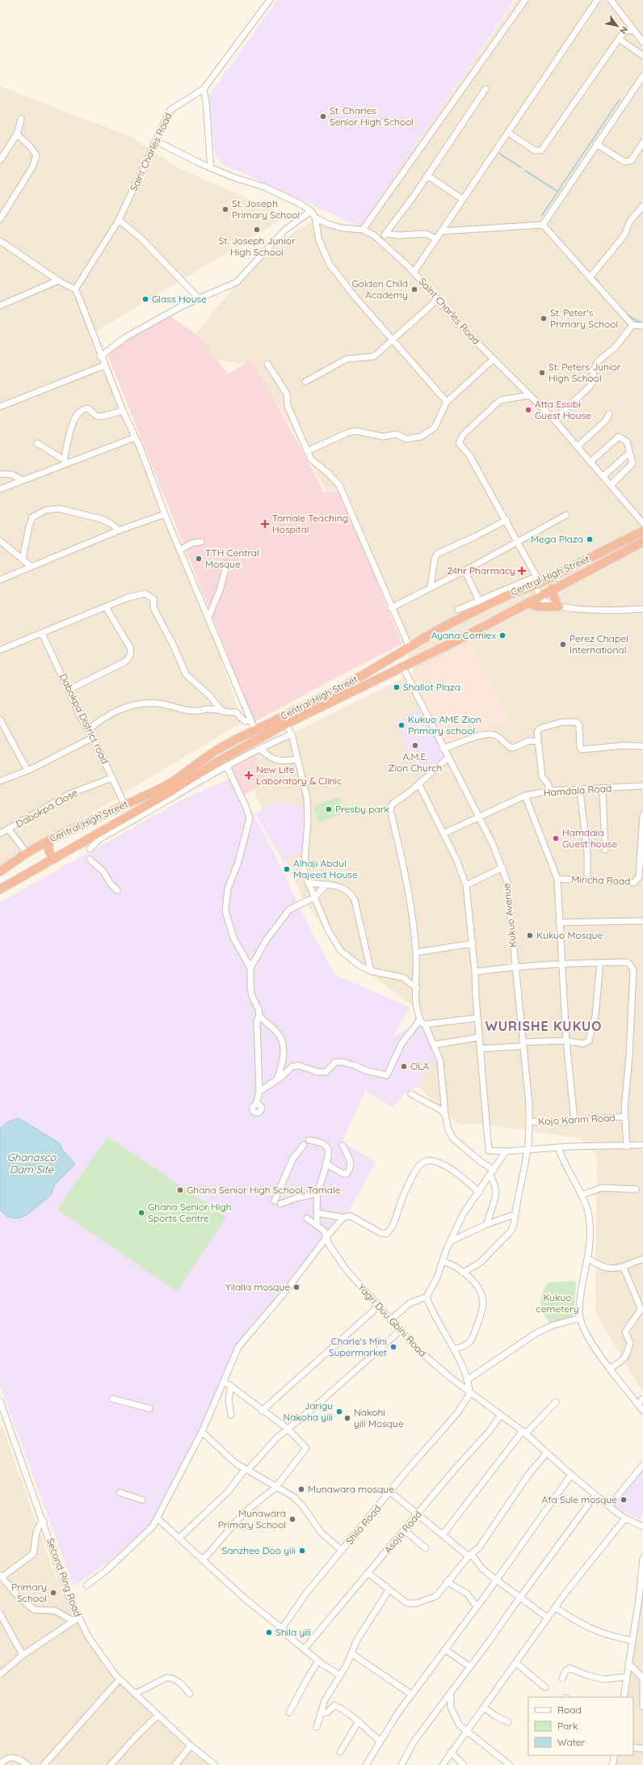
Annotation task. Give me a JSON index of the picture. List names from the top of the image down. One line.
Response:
{"streets":{"highway":["Central High Street"],"street":["Saint Charles Road","Dabokpa District road","Hamdala Road","Dabokpa Close","Miricha Road","Kukuo Avenue","Kojo Karim Road","Yagri Duu Gbini Road","Shila Road","Asoja Road","Second Ring Road"]},"crossings":[["Central High Street","Dabokpa District road"],["Central High Street","Kukuo Avenue"],["Dabokpa District road","Dabokpa Close"],["Hamdala Road","Kukuo Avenue"],["Kukuo Avenue","Kojo Karim Road"],["Yagri Duu Gbini Road","Shila Road"],["Yagri Duu Gbini Road","Asoja Road"]],"districts":["WURISHE KUKUO"],"water":["Ghanasco Dam Site"],"parks":["Kukuo cemetery"],"places":{"other":["St. Charles Senior High School","St. Joseph Primary School","St. Joseph Junior High School","Golden Child Academy","Glass House","St. Peter's Primary School","St. Peters Junior High School","Atta Essibi Guest House","Mega Plaza","TTH Central Mosque","Ayana Comlex","Perez Chapel International","Shallot Plaza","Kukuo AME Zion Primary school","A.M.E. Zion Church","Presby park","Hamdala Guest house","Alhaji Abdul Majeed House","Kukuo Mosque","OLA","Ghana Senior High School, Tamale","Ghana Senior High Sports Centre","Yilalla mosque","Charle's Mini Supermarket","Jarigu Nakoha yili","Nakohi yili Mosque","Munawara mosque","Afa Sule mosque","Munawara Primary School","Sanzhee Doo yili","Primary School","Shila yili"],"health":["Tamale Teaching Hospital","24hr Pharmacy","New Life Laboratory & Clinic"]},"legend":["Road","Park","Water"],"north":"bottom right"}
